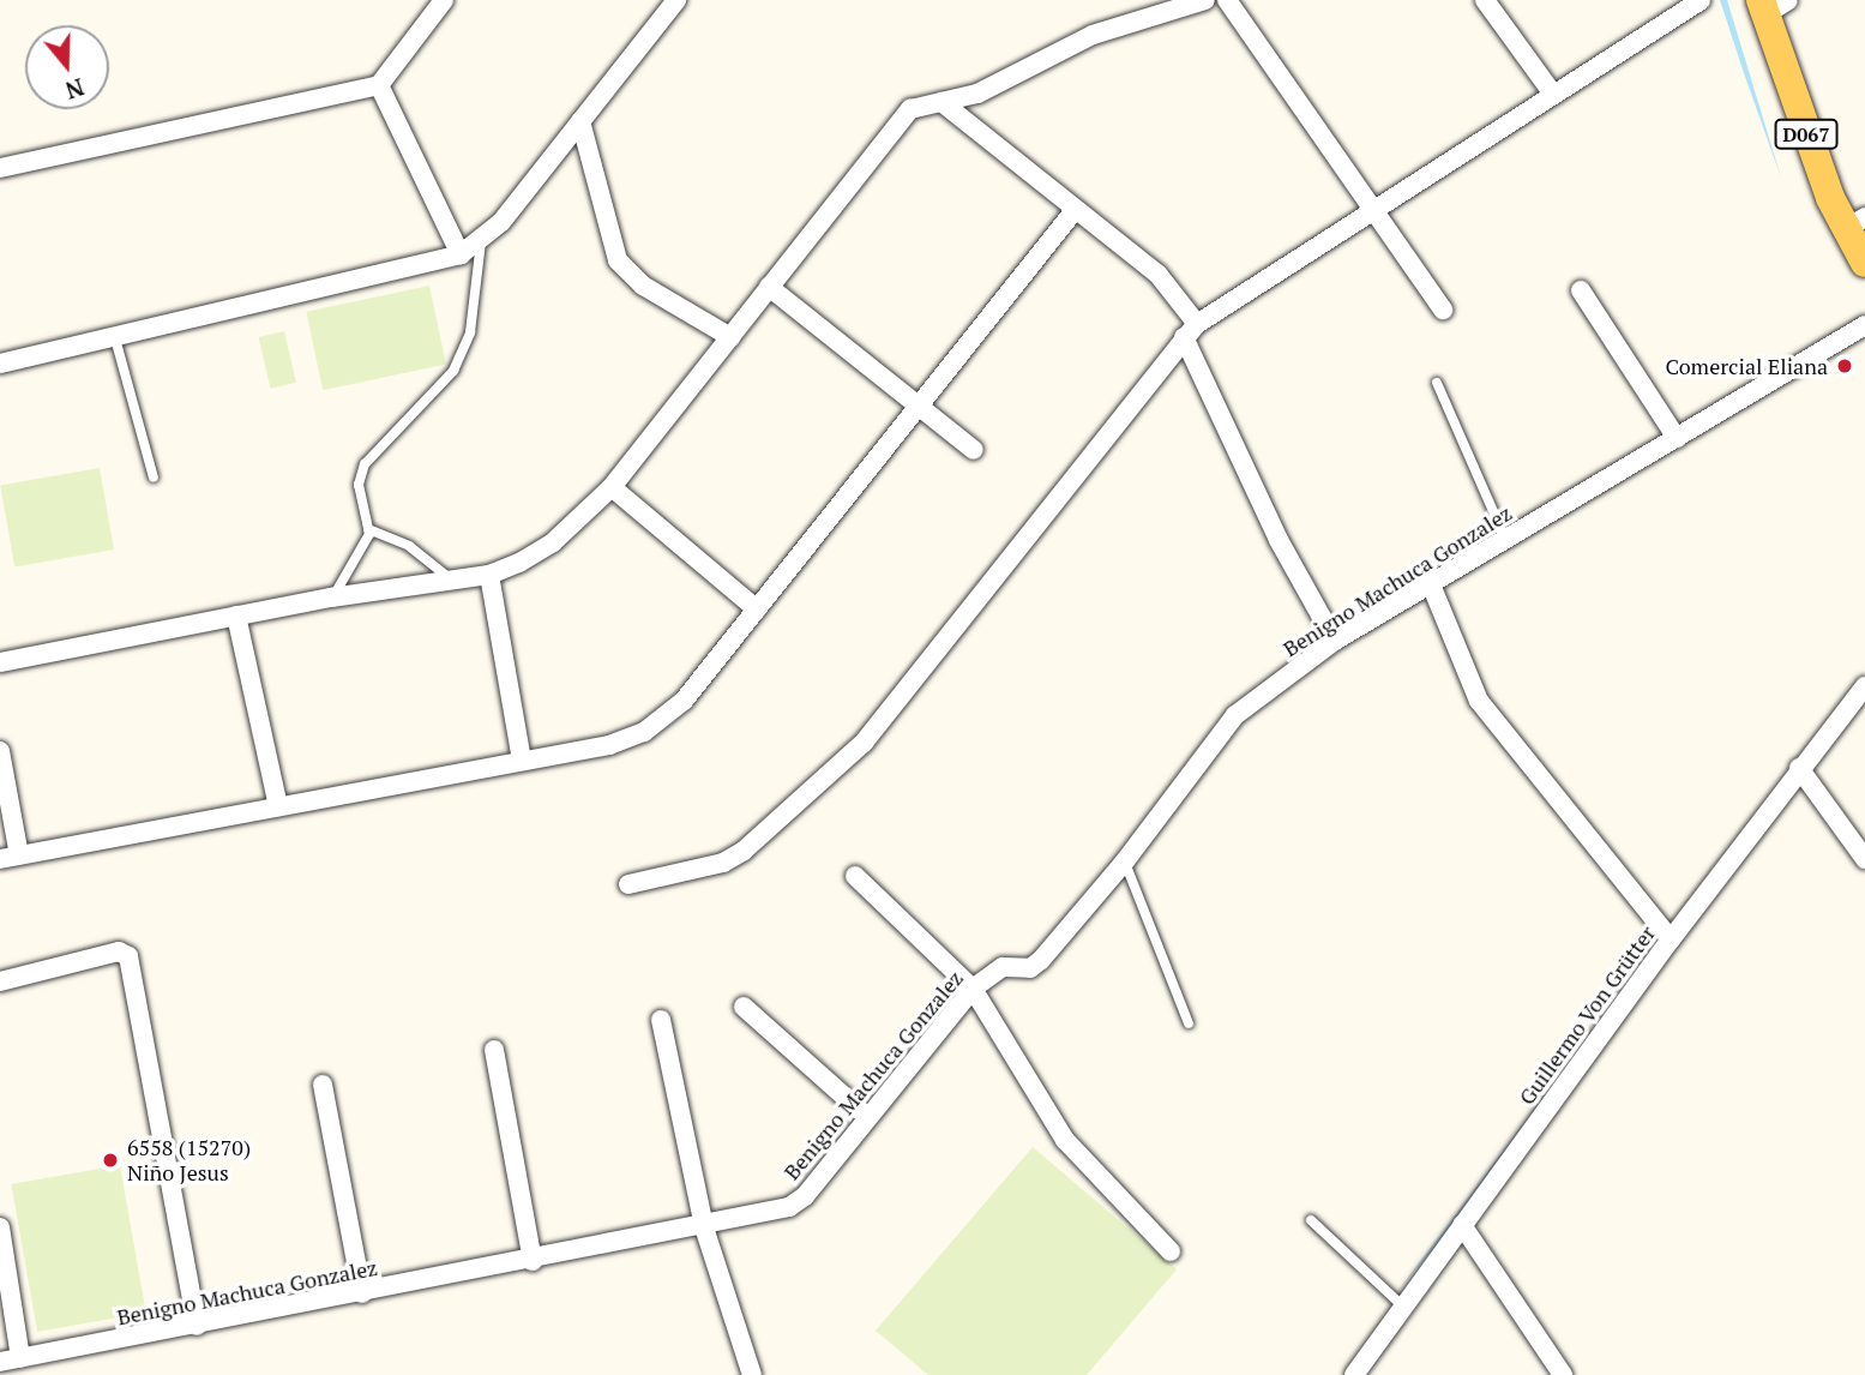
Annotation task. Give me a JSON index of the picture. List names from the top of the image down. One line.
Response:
{"streets":{"main road":["D067"],"street":["Benigno Machuca Gonzalez","Guillermo Von Grütter"]},"places":["Comercial Eliana","6558 (15270) Niño Jesus"],"north":"bottom"}
